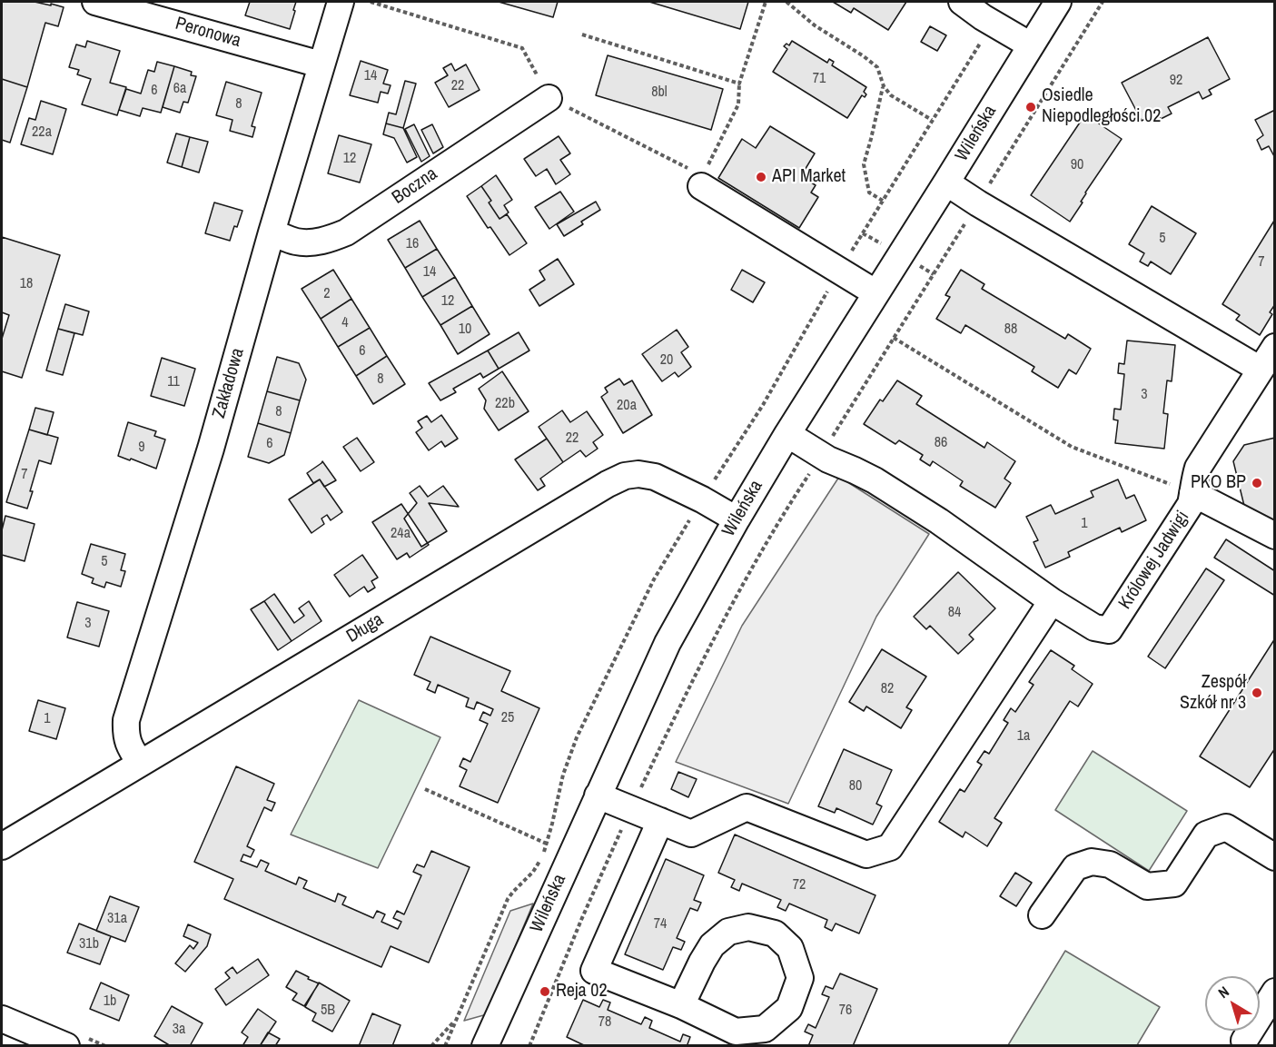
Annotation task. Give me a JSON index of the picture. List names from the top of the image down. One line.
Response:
{"streets":{"street":["Peronowa","Wileńska","Boczna","Zakładowa","Królowej Jadwigi","Długa"]},"crossings":[["Peronowa","Zakładowa"],["Wileńska","Długa"],["Boczna","Zakładowa"],["Zakładowa","Długa"]],"places":["Osiedle Niepodległości 02","API Market","PKO BP","Zespół Szkół nr 3","Reja 02"],"house_numbers":["14","71","92","22","6a","6","8bl","8","22a","12","90","5","16","7","14","18","2","12","4","10","88","6","20","8","11","3","22b","20a","8","22","86","6","9","7","1","24a","5","84","3","82","25","1","1a","80","72","31a","74","31b","1b","5B","76","78","3a"],"north":"top left"}
